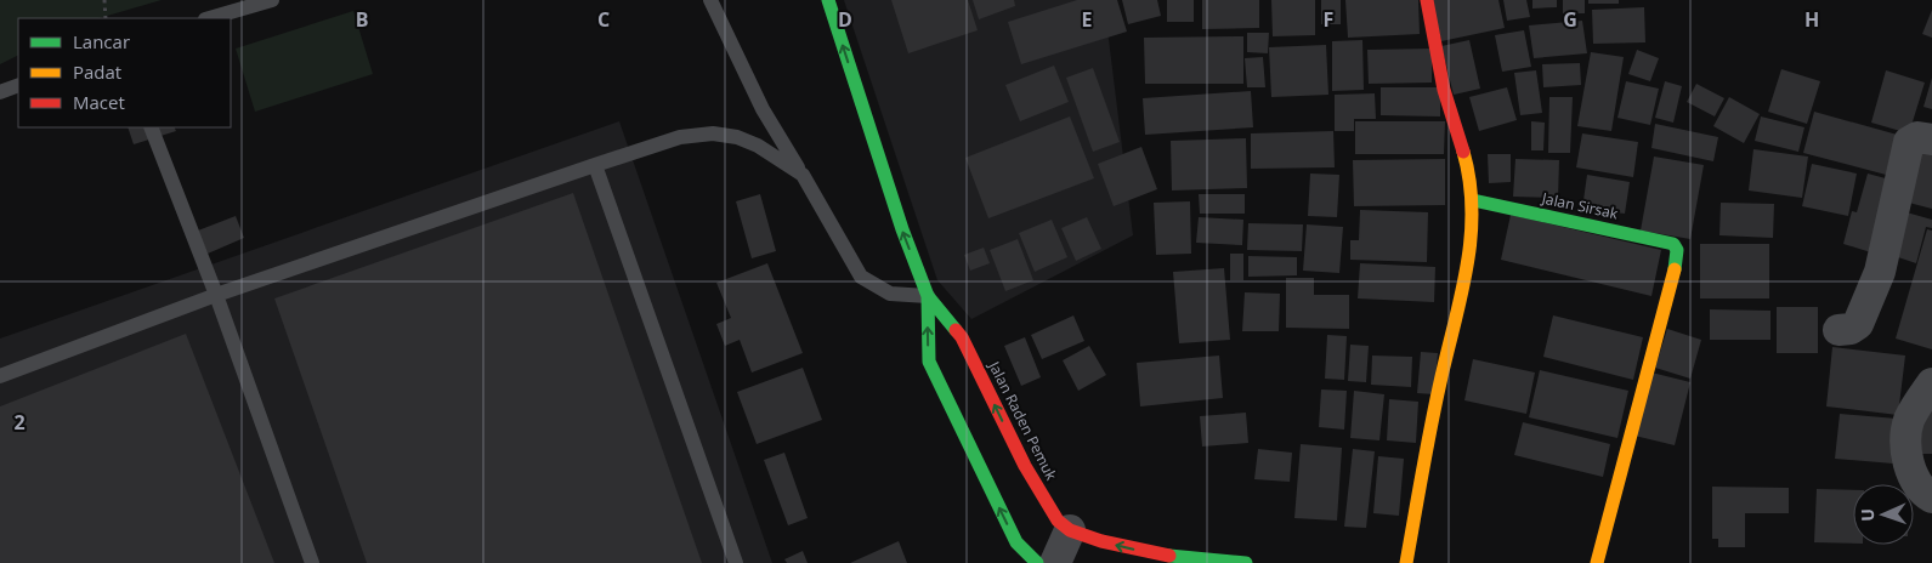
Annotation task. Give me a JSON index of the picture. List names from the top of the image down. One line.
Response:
{"streets":{"main road":["Jalan Sirsak","Jalan Raden Pemuk"]},"one_way":["Jalan Raden Pemuk"],"legend":["Lancar","Padat","Macet"],"north":"left","grid":{"columns":["B","C","D","E","F","G","H"],"rows":["2"]}}
